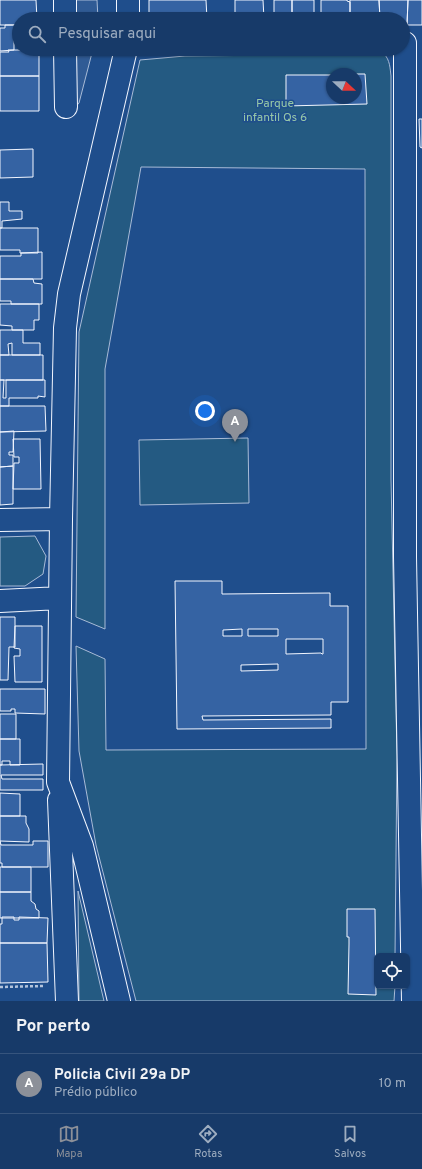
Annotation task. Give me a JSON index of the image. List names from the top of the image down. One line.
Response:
{"parks":["Parque infantil Qs 6"],"north":"right","page":{"search":"Pesquisar aqui","pins":"A","heading":"Por perto","list":[{"mark":"A","name":"Policia Civil 29a DP","note":"Prédio público","value":"10 m"}],"nav":["Mapa","Rotas","Salvos"]}}
